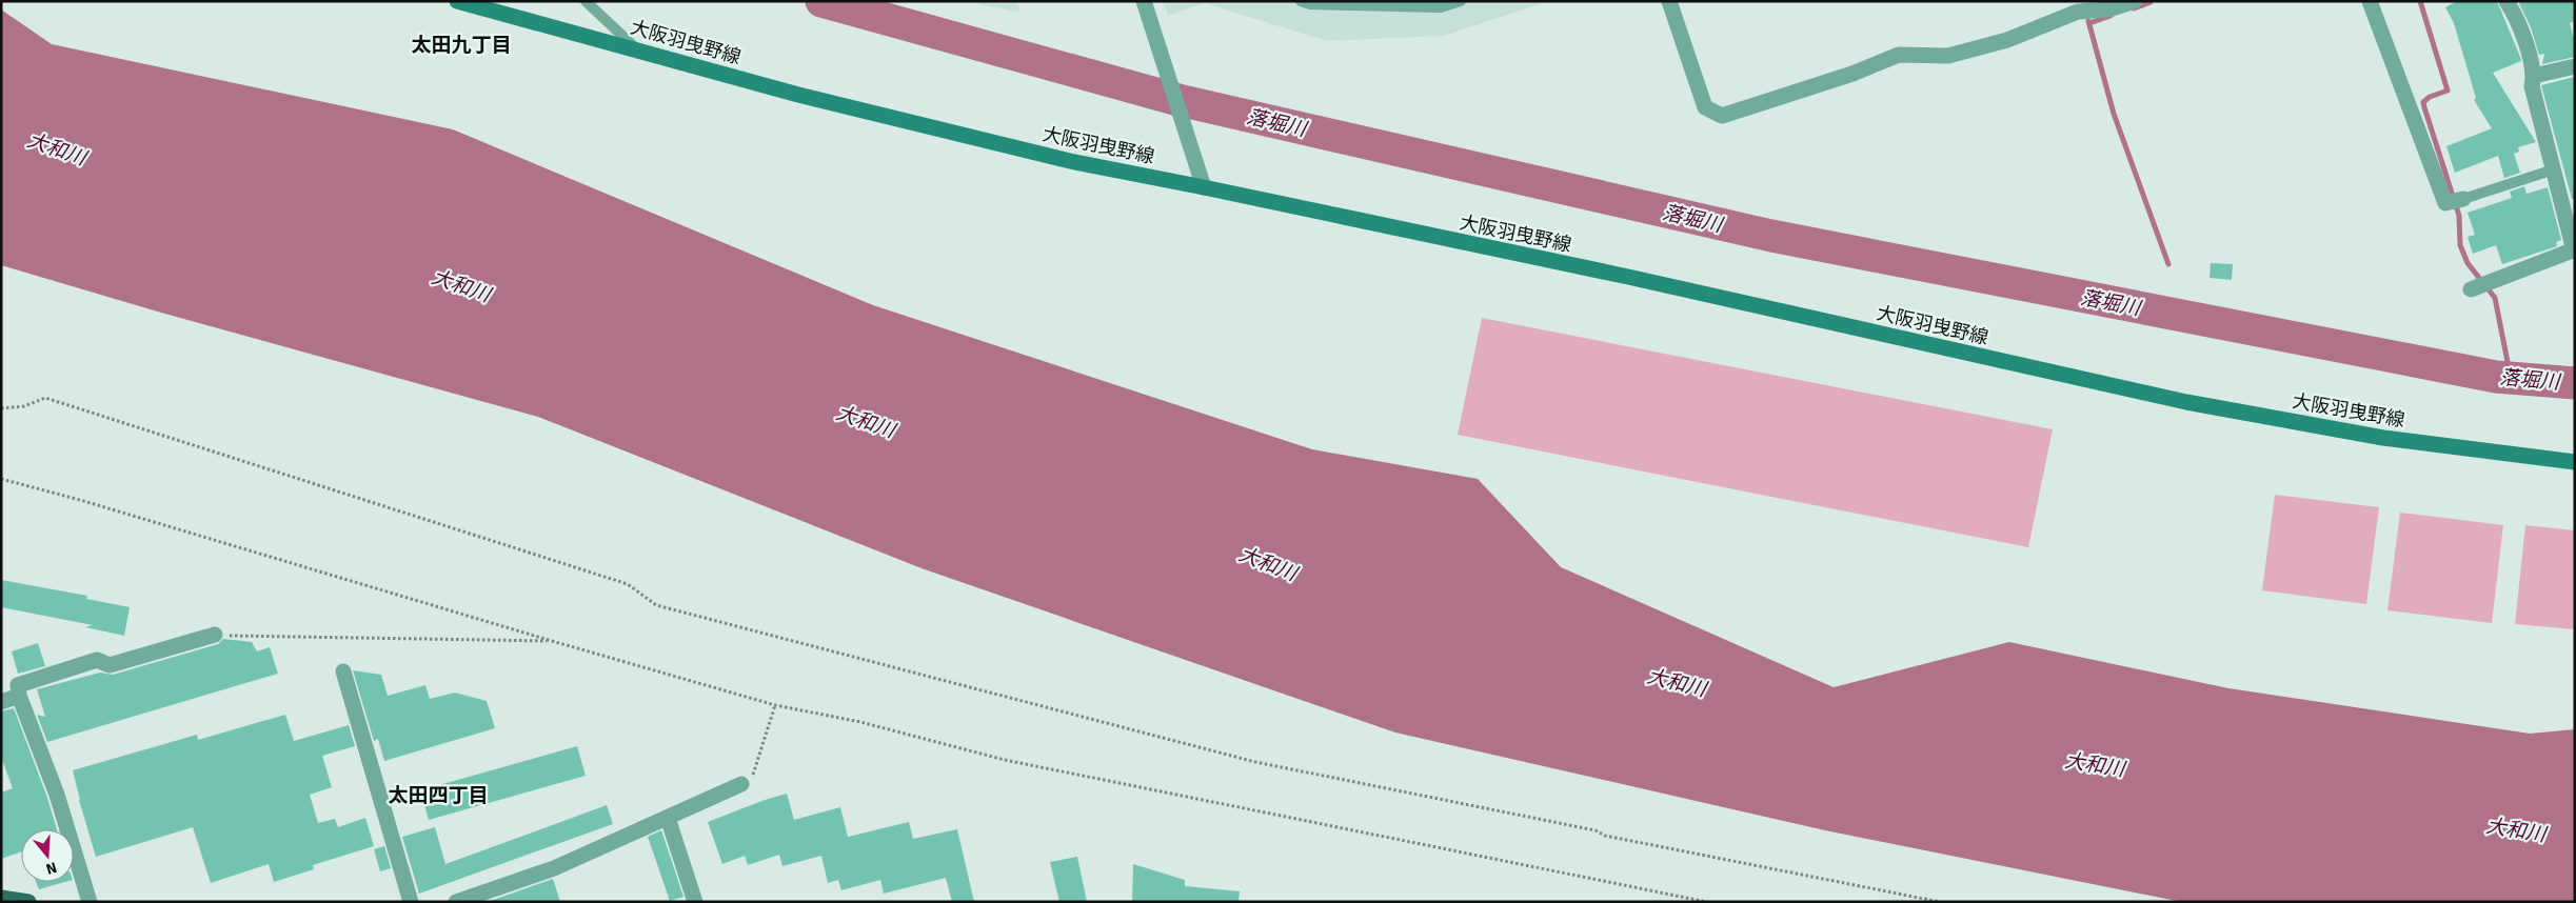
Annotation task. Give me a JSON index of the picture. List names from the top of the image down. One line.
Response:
{"streets":{"main road":["大阪羽曳野線"]},"districts":["太田九丁目","太田四丁目"],"water":["落堀川","大和川"],"north":"bottom"}
